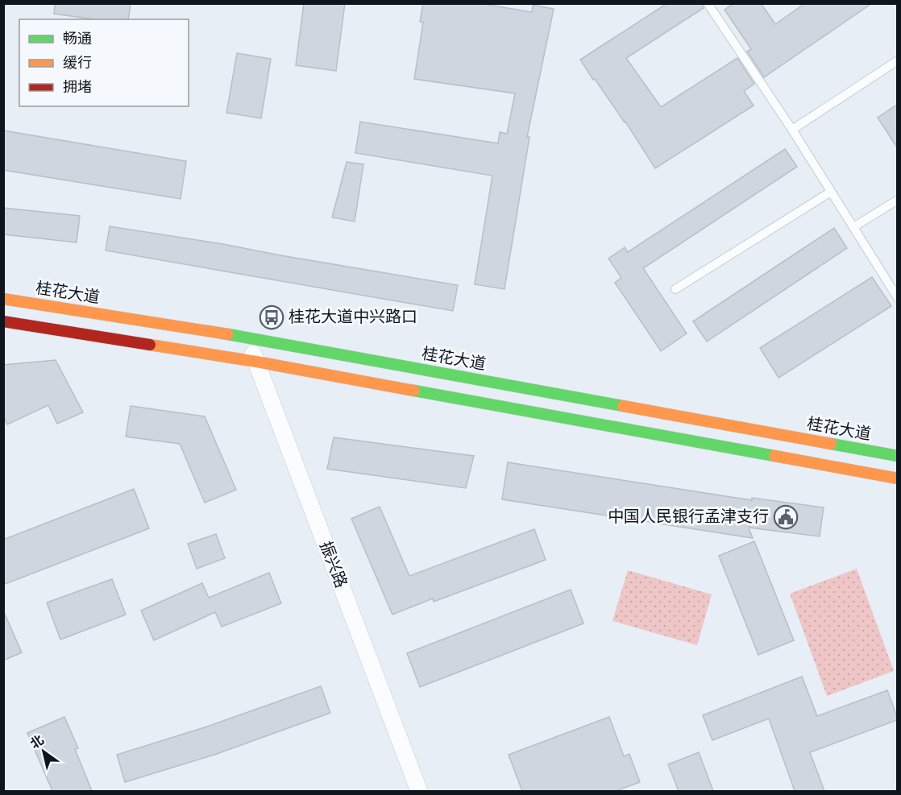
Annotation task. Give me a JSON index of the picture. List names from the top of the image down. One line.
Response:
{"streets":{"main road":["桂花大道"],"street":["振兴路"]},"crossings":[["桂花大道","振兴路"]],"places":{"bus stop":["桂花大道中兴路口"],"public building":["中国人民银行孟津支行"]},"legend":["畅通","缓行","拥堵"],"north":"top left"}
